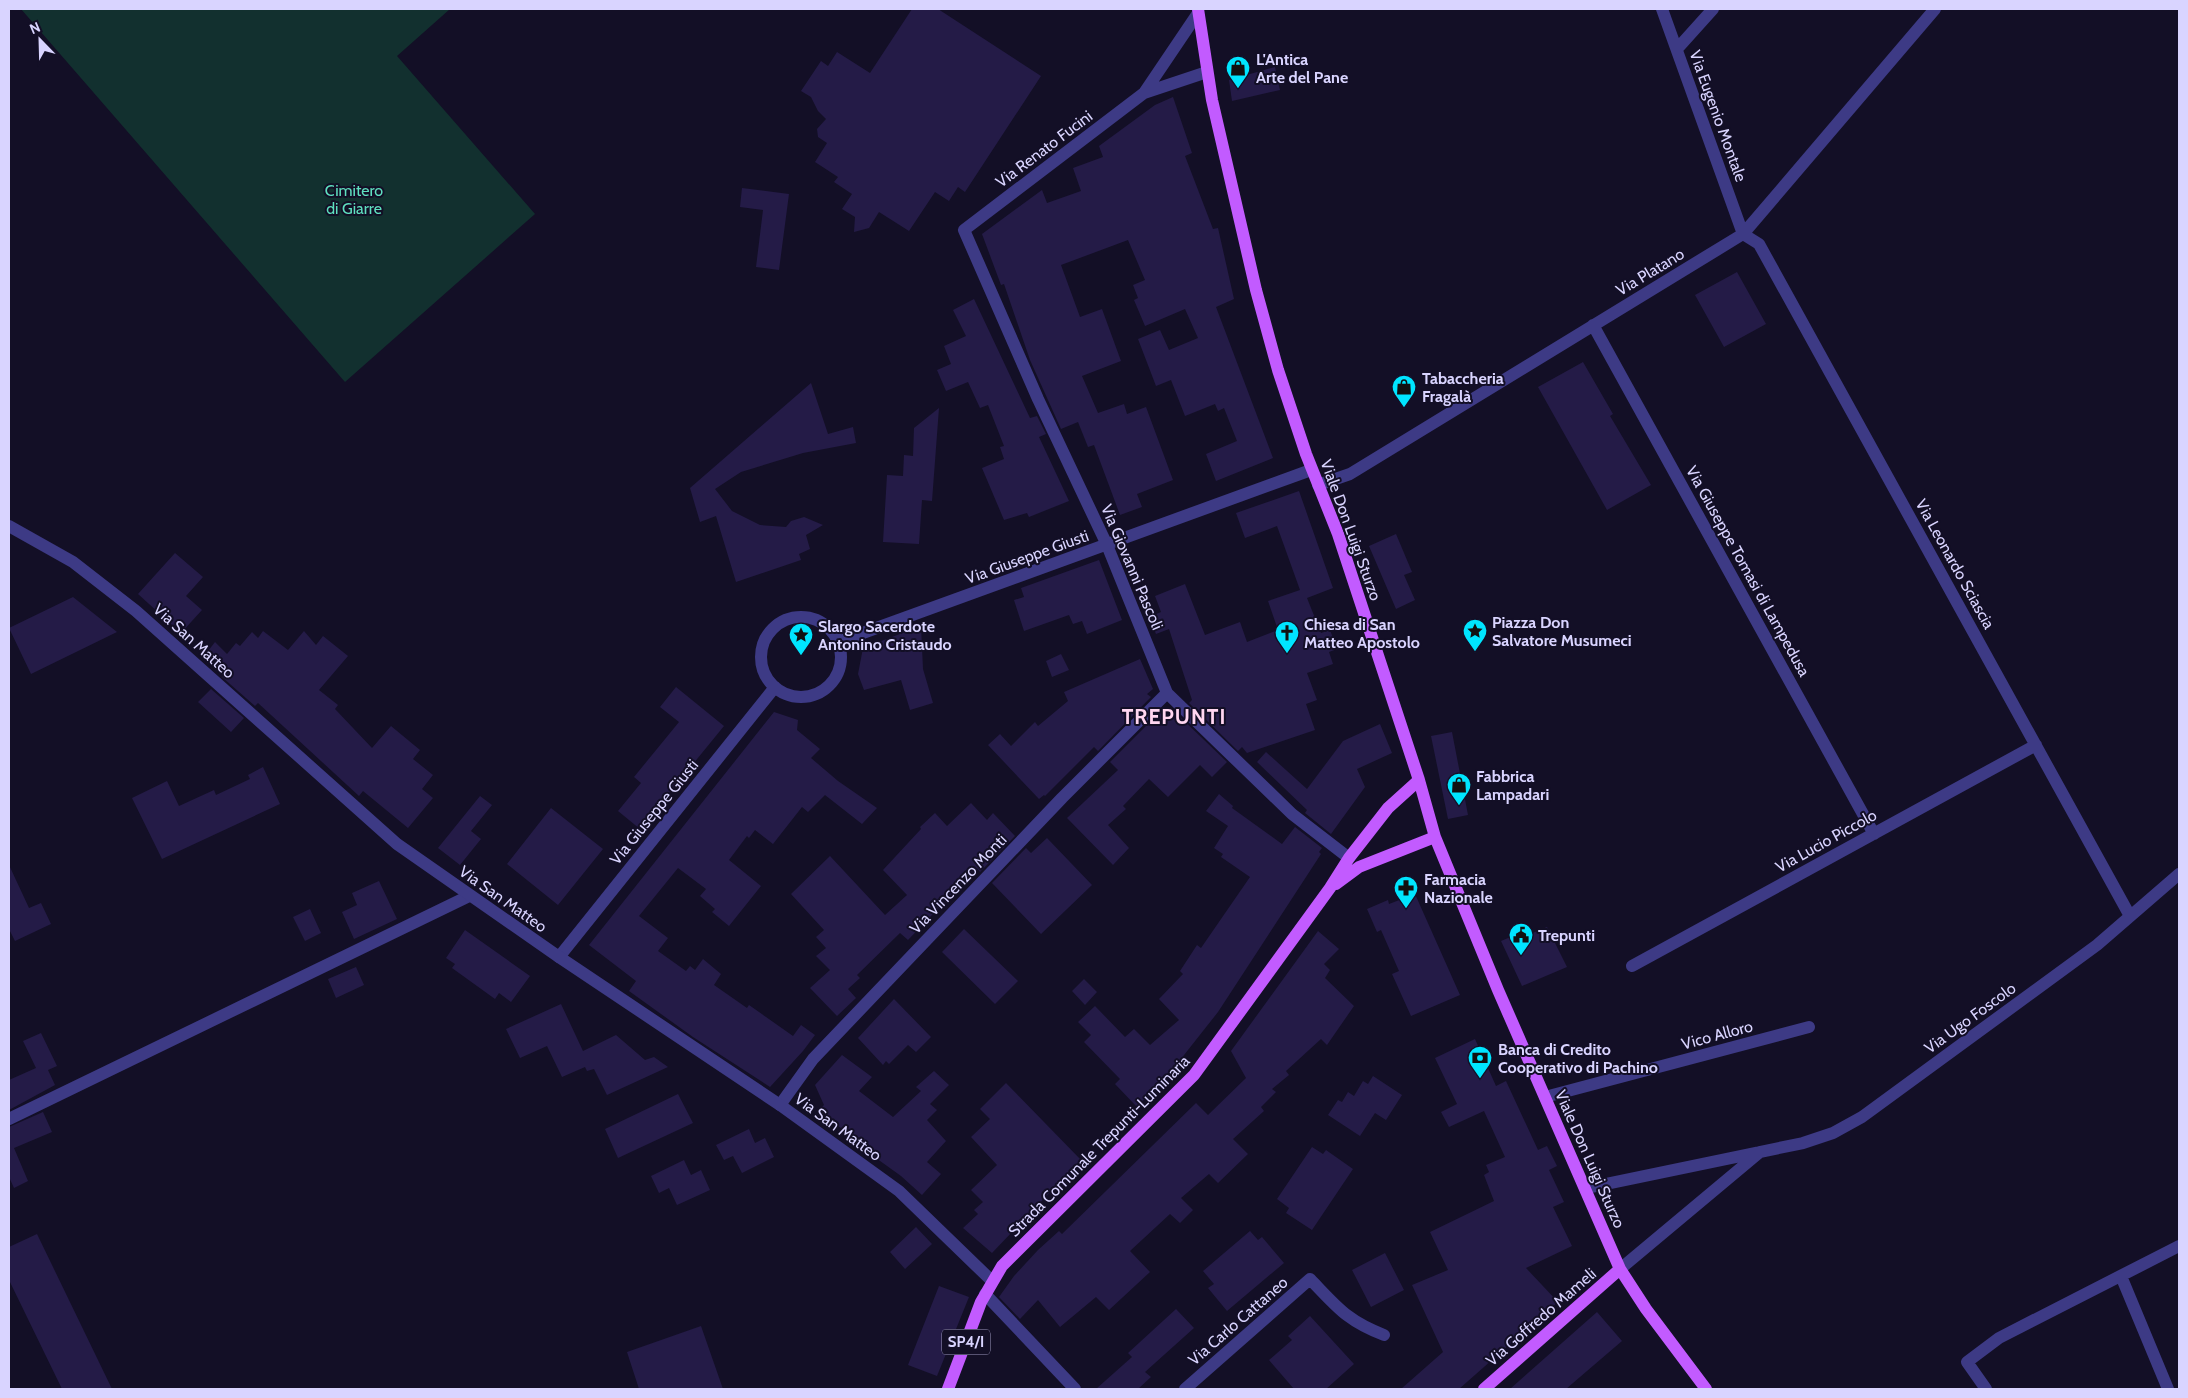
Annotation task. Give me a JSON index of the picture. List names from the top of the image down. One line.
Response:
{"streets":{"main road":["Viale Don Luigi Sturzo","Strada Comunale Trepunti-Luminaria","Via Goffredo Mameli","SP4/I"],"street":["Via Eugenio Montale","Via Renato Fucini","Via Platano","Via Giuseppe Giusti","Via Leonardo Sciascia","Via Giovanni Pascoli","Via Giuseppe Tomasi di Lampedusa","Via San Matteo","Via Lucio Piccolo","Via Vincenzo Monti","Via Ugo Foscolo","Vico Alloro","Via Carlo Cattaneo"]},"crossings":[["Via Eugenio Montale","Via Platano"],["Via Eugenio Montale","Via Leonardo Sciascia"],["Via Renato Fucini","Viale Don Luigi Sturzo"],["Via Renato Fucini","Via Giovanni Pascoli"],["Via Platano","Viale Don Luigi Sturzo"],["Via Platano","Via Leonardo Sciascia"],["Via Platano","Via Giuseppe Tomasi di Lampedusa"],["Viale Don Luigi Sturzo","Via Giuseppe Giusti"],["Viale Don Luigi Sturzo","Via Ugo Foscolo"],["Viale Don Luigi Sturzo","Vico Alloro"],["Viale Don Luigi Sturzo","Via Goffredo Mameli"],["Via Giuseppe Giusti","Via Giovanni Pascoli"],["Via Giuseppe Giusti","Via San Matteo"],["Via Leonardo Sciascia","Via Lucio Piccolo"],["Via Leonardo Sciascia","Via Ugo Foscolo"],["Via Giovanni Pascoli","Via Vincenzo Monti"],["Via Giuseppe Tomasi di Lampedusa","Via Lucio Piccolo"],["Via San Matteo","Via Vincenzo Monti"],["Via San Matteo","Strada Comunale Trepunti-Luminaria"]],"districts":["TREPUNTI"],"parks":["Cimitero di Giarre"],"places":{"shop":["L'Antica Arte del Pane","Tabaccheria Fragalà","Fabbrica Lampadari"],"place":["Piazza Don Salvatore Musumeci","Slargo Sacerdote Antonino Cristaudo"],"church":["Chiesa di San Matteo Apostolo"],"pharmacy":["Farmacia Nazionale"],"public building":["Trepunti"],"bank":["Banca di Credito Cooperativo di Pachino"]},"north":"top left"}
